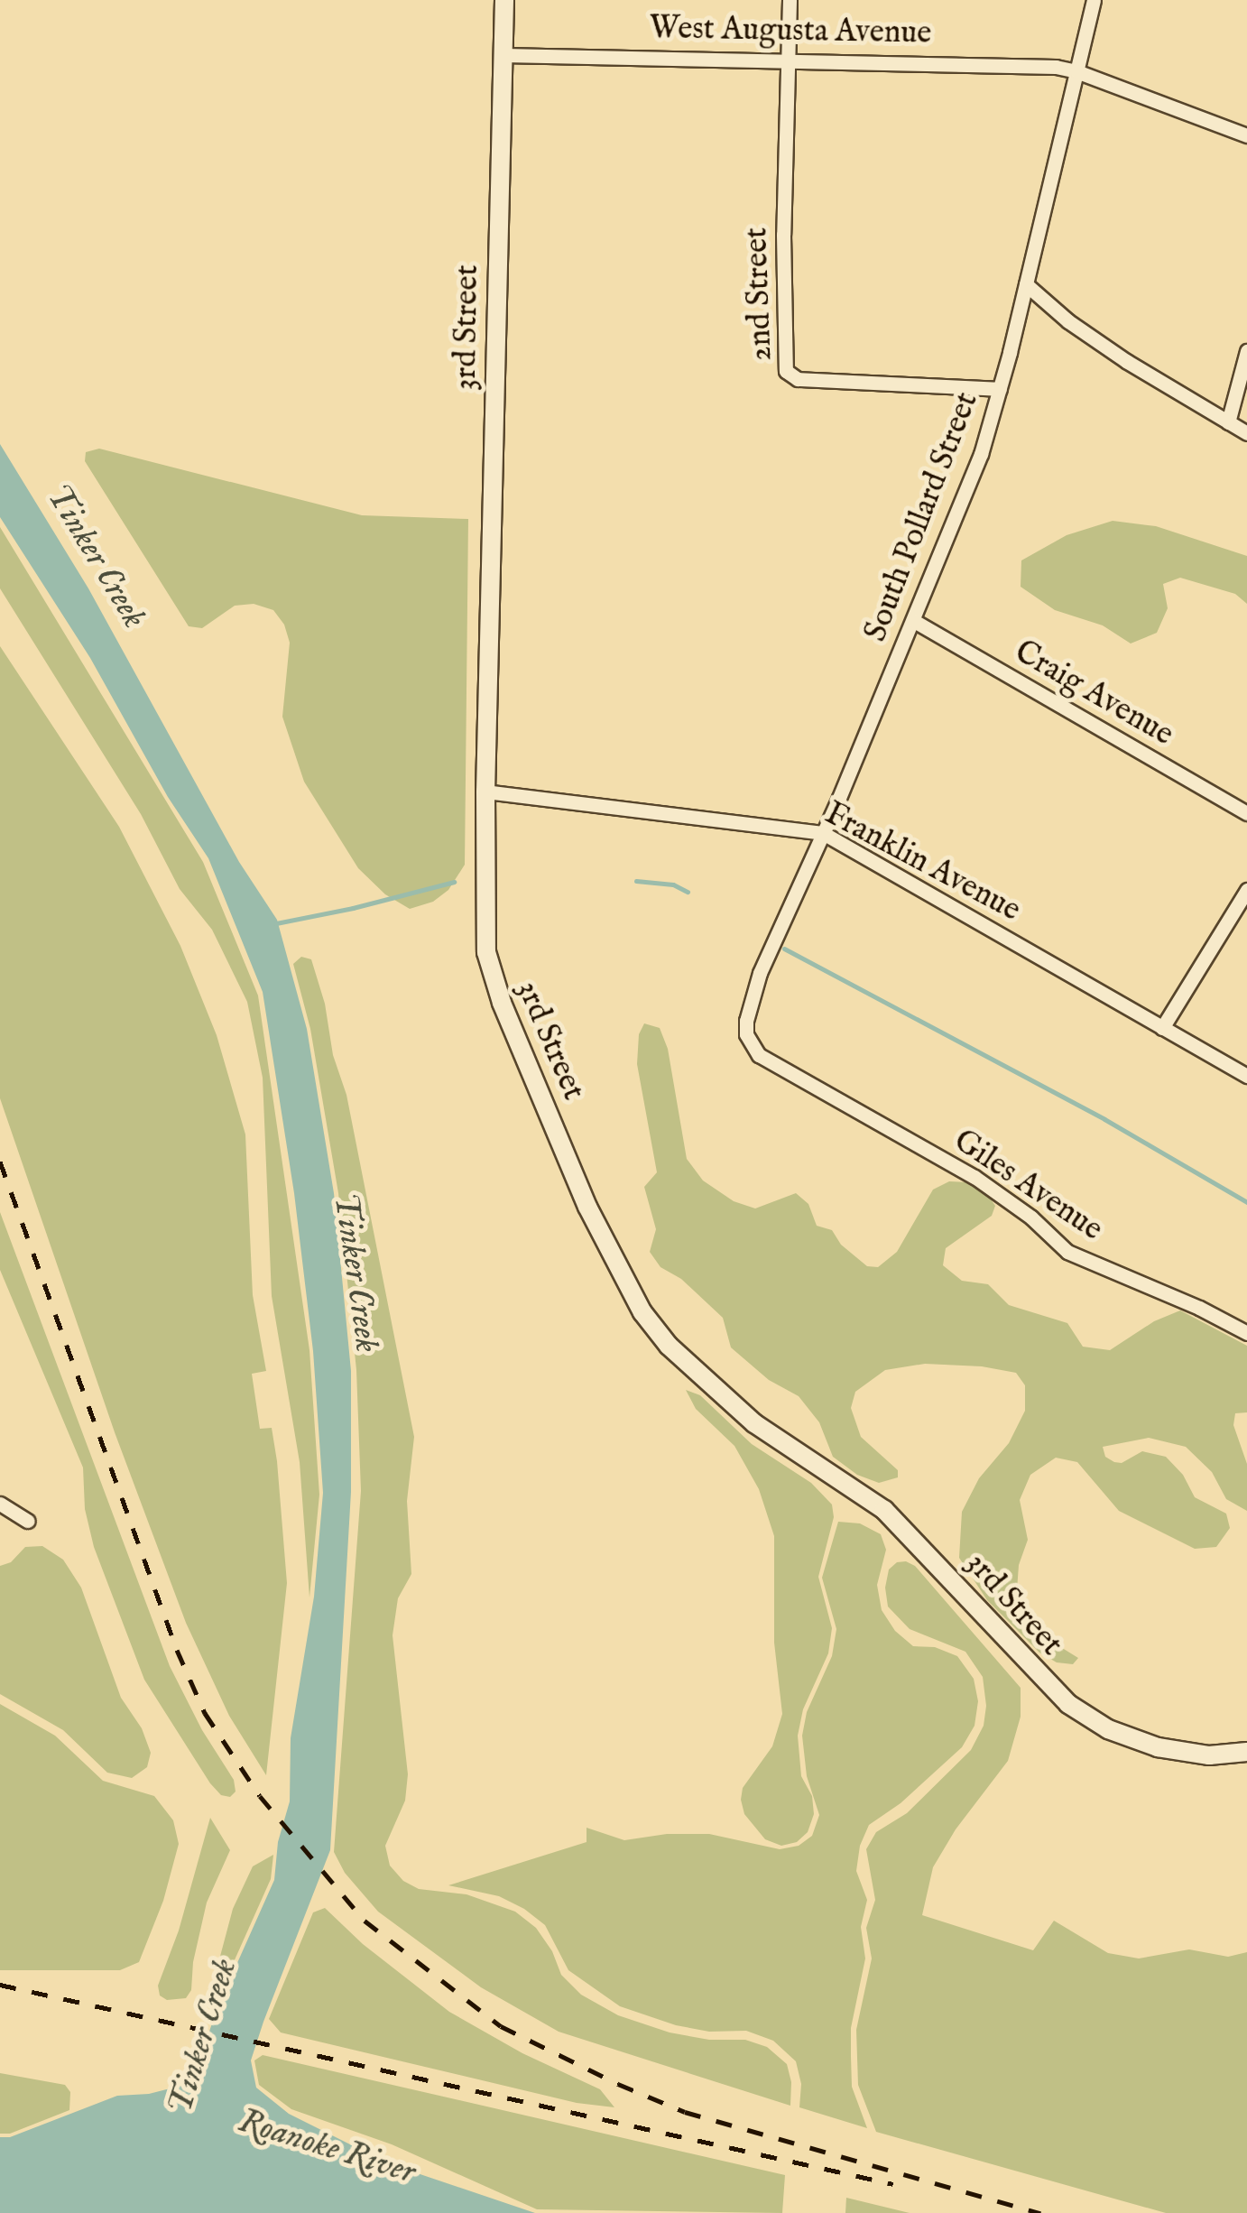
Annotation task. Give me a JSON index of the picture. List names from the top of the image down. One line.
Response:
{"streets":{"street":["West Augusta Avenue","2nd Street","3rd Street","South Pollard Street","Craig Avenue","Franklin Avenue","Giles Avenue"]},"crossings":[["West Augusta Avenue","2nd Street"],["West Augusta Avenue","3rd Street"],["West Augusta Avenue","South Pollard Street"],["2nd Street","South Pollard Street"],["3rd Street","Franklin Avenue"],["South Pollard Street","Craig Avenue"],["South Pollard Street","Franklin Avenue"],["South Pollard Street","Giles Avenue"]],"water":["Tinker Creek","Roanoke River"]}
